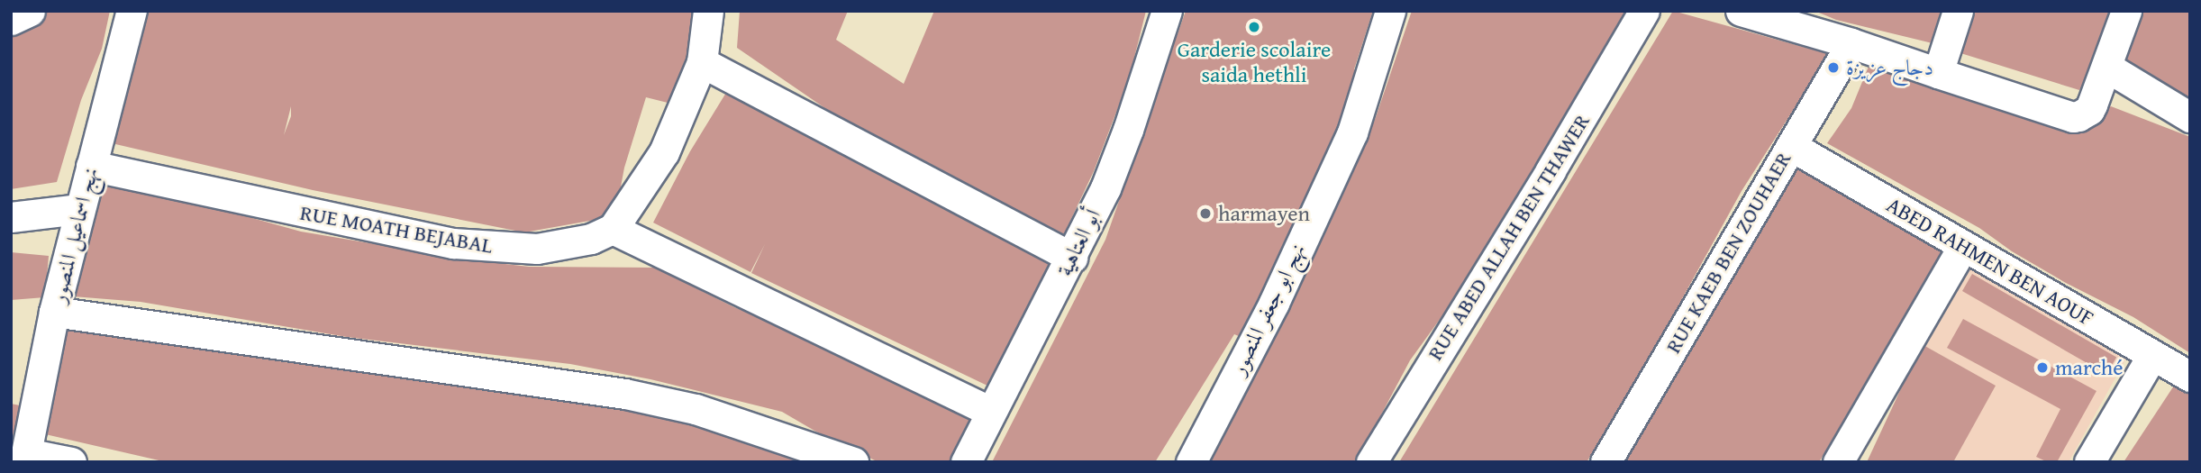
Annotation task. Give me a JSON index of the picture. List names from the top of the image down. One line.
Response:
{"streets":{"street":["RUE MOATH BEJABAL","نهج اسماعيل المنصور","RUE ABED ALLAH BEN THAWER","أبو العتاهية","RUE KAEB BEN ZOUHAER","ABED RAHMEN BEN AOUF","نهج ابو جعفر المنصور"]},"crossings":[["RUE MOATH BEJABAL","نهج اسماعيل المنصور"],["RUE KAEB BEN ZOUHAER","ABED RAHMEN BEN AOUF"]],"places":["Garderie scolaire saida hethli","دجاج عزيزة","harmayen","marché"]}
